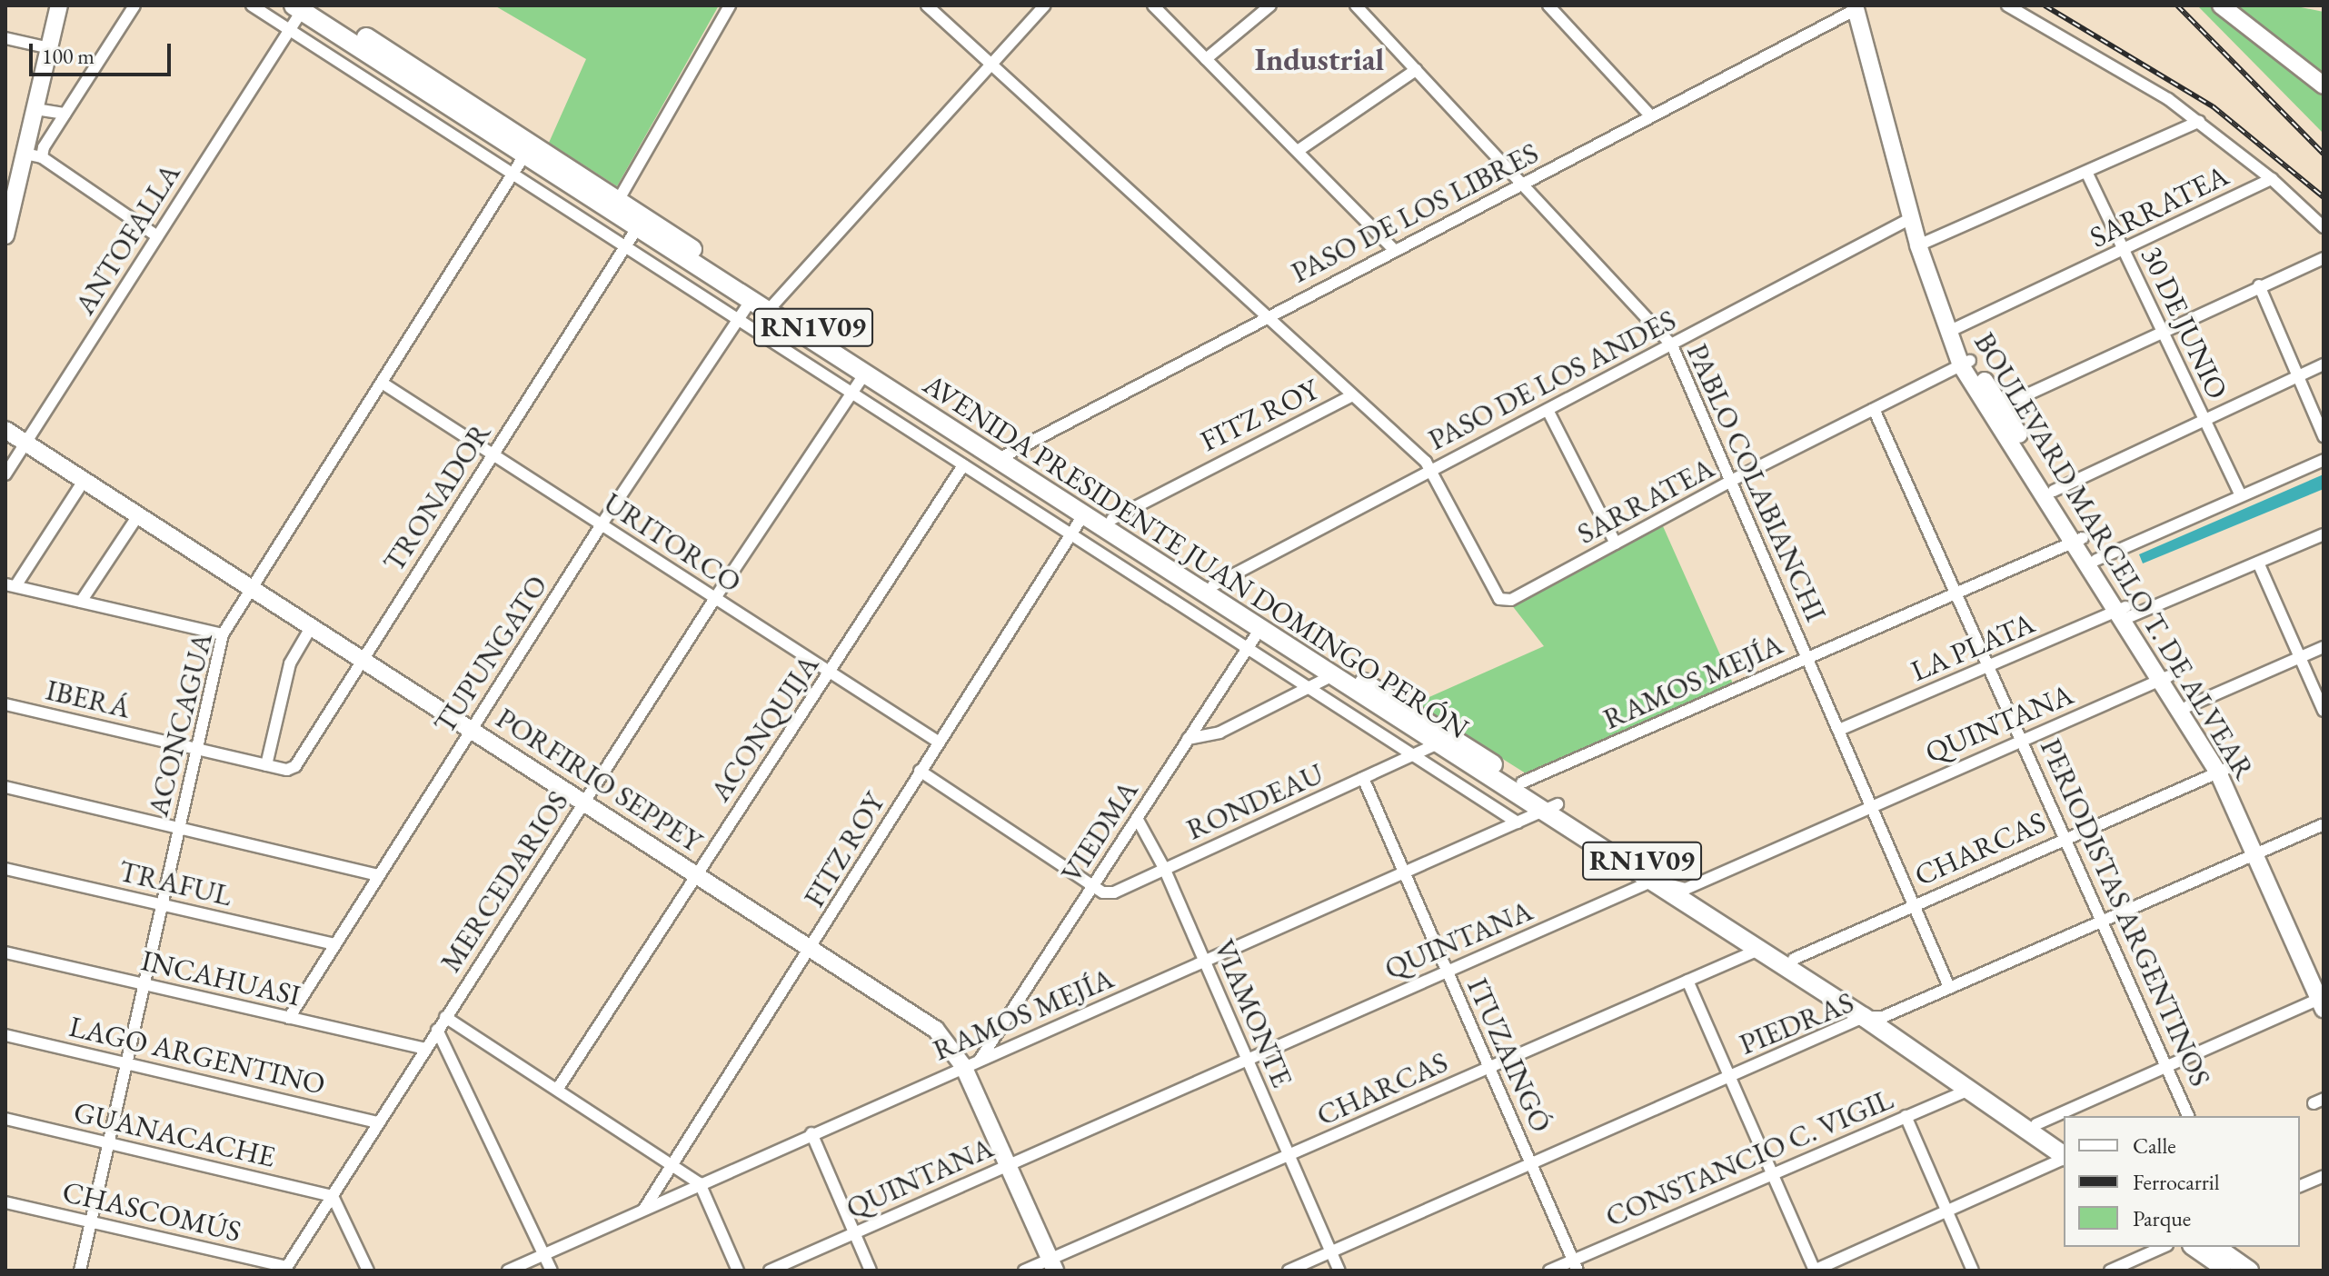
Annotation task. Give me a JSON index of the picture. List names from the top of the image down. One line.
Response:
{"streets":{"main road":["RN1V09","AVENIDA PRESIDENTE JUAN DOMINGO PERÓN","BOULEVARD MARCELO T. DE ALVEAR","PORFIRIO SEPPEY"],"street":["SARRATEA","PASO DE LOS LIBRES","ANTOFALLA","30 DE JUNIO","PASO DE LOS ANDES","FITZ ROY","PABLO COLABIANCHI","TRONADOR","URITORCO","LA PLATA","TUPUNGATO","RAMOS MEJÍA","IBERÁ","QUINTANA","ACONCAGUA","ACONQUIJA","RONDEAU","VIEDMA","CHARCAS","MERCEDARIOS","TRAFUL","PERIODISTAS ARGENTINOS","INCAHUASI","VIAMONTE","PIEDRAS","LAGO ARGENTINO","ITUZAINGÓ","GUANACACHE","CONSTANCIO C. VIGIL","CHASCOMÚS"]},"crossings":[["SARRATEA","30 DE JUNIO"],["SARRATEA","PASO DE LOS ANDES"],["SARRATEA","PABLO COLABIANCHI"],["SARRATEA","BOULEVARD MARCELO T. DE ALVEAR"],["SARRATEA","PERIODISTAS ARGENTINOS"],["PASO DE LOS LIBRES","PABLO COLABIANCHI"],["PASO DE LOS LIBRES","AVENIDA PRESIDENTE JUAN DOMINGO PERÓN"],["PASO DE LOS LIBRES","BOULEVARD MARCELO T. DE ALVEAR"],["ANTOFALLA","AVENIDA PRESIDENTE JUAN DOMINGO PERÓN"],["ANTOFALLA","PORFIRIO SEPPEY"],["PASO DE LOS ANDES","PABLO COLABIANCHI"],["PASO DE LOS ANDES","AVENIDA PRESIDENTE JUAN DOMINGO PERÓN"],["PASO DE LOS ANDES","BOULEVARD MARCELO T. DE ALVEAR"],["FITZ ROY","URITORCO"],["FITZ ROY","AVENIDA PRESIDENTE JUAN DOMINGO PERÓN"],["FITZ ROY","RAMOS MEJÍA"],["FITZ ROY","PORFIRIO SEPPEY"],["PABLO COLABIANCHI","LA PLATA"],["PABLO COLABIANCHI","RAMOS MEJÍA"],["PABLO COLABIANCHI","QUINTANA"],["PABLO COLABIANCHI","CHARCAS"],["PABLO COLABIANCHI","PIEDRAS"],["TRONADOR","URITORCO"],["TRONADOR","AVENIDA PRESIDENTE JUAN DOMINGO PERÓN"],["TRONADOR","IBERÁ"],["TRONADOR","PORFIRIO SEPPEY"],["URITORCO","TUPUNGATO"],["URITORCO","ACONCAGUA"],["URITORCO","ACONQUIJA"],["URITORCO","MERCEDARIOS"],["AVENIDA PRESIDENTE JUAN DOMINGO PERÓN","TUPUNGATO"],["AVENIDA PRESIDENTE JUAN DOMINGO PERÓN","RAMOS MEJÍA"],["AVENIDA PRESIDENTE JUAN DOMINGO PERÓN","QUINTANA"],["AVENIDA PRESIDENTE JUAN DOMINGO PERÓN","ACONCAGUA"],["AVENIDA PRESIDENTE JUAN DOMINGO PERÓN","ACONQUIJA"],["AVENIDA PRESIDENTE JUAN DOMINGO PERÓN","RONDEAU"],["AVENIDA PRESIDENTE JUAN DOMINGO PERÓN","VIEDMA"],["AVENIDA PRESIDENTE JUAN DOMINGO PERÓN","CHARCAS"],["AVENIDA PRESIDENTE JUAN DOMINGO PERÓN","MERCEDARIOS"],["AVENIDA PRESIDENTE JUAN DOMINGO PERÓN","PIEDRAS"],["AVENIDA PRESIDENTE JUAN DOMINGO PERÓN","CONSTANCIO C. VIGIL"],["BOULEVARD MARCELO T. DE ALVEAR","LA PLATA"],["BOULEVARD MARCELO T. DE ALVEAR","RAMOS MEJÍA"],["BOULEVARD MARCELO T. DE ALVEAR","QUINTANA"],["BOULEVARD MARCELO T. DE ALVEAR","CHARCAS"],["BOULEVARD MARCELO T. DE ALVEAR","PIEDRAS"],["LA PLATA","PERIODISTAS ARGENTINOS"],["TUPUNGATO","PORFIRIO SEPPEY"],["TUPUNGATO","TRAFUL"],["TUPUNGATO","INCAHUASI"],["RAMOS MEJÍA","PORFIRIO SEPPEY"],["RAMOS MEJÍA","VIEDMA"],["RAMOS MEJÍA","PERIODISTAS ARGENTINOS"],["RAMOS MEJÍA","VIAMONTE"],["RAMOS MEJÍA","ITUZAINGÓ"],["IBERÁ","ACONCAGUA"],["QUINTANA","PORFIRIO SEPPEY"],["QUINTANA","PERIODISTAS ARGENTINOS"],["QUINTANA","VIAMONTE"],["QUINTANA","ITUZAINGÓ"],["ACONCAGUA","PORFIRIO SEPPEY"],["ACONCAGUA","TRAFUL"],["ACONCAGUA","INCAHUASI"],["ACONCAGUA","LAGO ARGENTINO"],["ACONCAGUA","GUANACACHE"],["ACONCAGUA","CHASCOMÚS"],["ACONQUIJA","PORFIRIO SEPPEY"],["PORFIRIO SEPPEY","CHARCAS"],["PORFIRIO SEPPEY","MERCEDARIOS"],["RONDEAU","VIEDMA"],["RONDEAU","VIAMONTE"],["RONDEAU","ITUZAINGÓ"],["VIEDMA","VIAMONTE"],["CHARCAS","PERIODISTAS ARGENTINOS"],["CHARCAS","VIAMONTE"],["CHARCAS","ITUZAINGÓ"],["MERCEDARIOS","INCAHUASI"],["MERCEDARIOS","LAGO ARGENTINO"],["MERCEDARIOS","GUANACACHE"],["MERCEDARIOS","CHASCOMÚS"],["PERIODISTAS ARGENTINOS","PIEDRAS"],["VIAMONTE","PIEDRAS"],["PIEDRAS","ITUZAINGÓ"],["ITUZAINGÓ","CONSTANCIO C. VIGIL"]],"districts":["Industrial"],"legend":["Calle","Ferrocarril","Parque"],"scale_bar":"100 m"}
